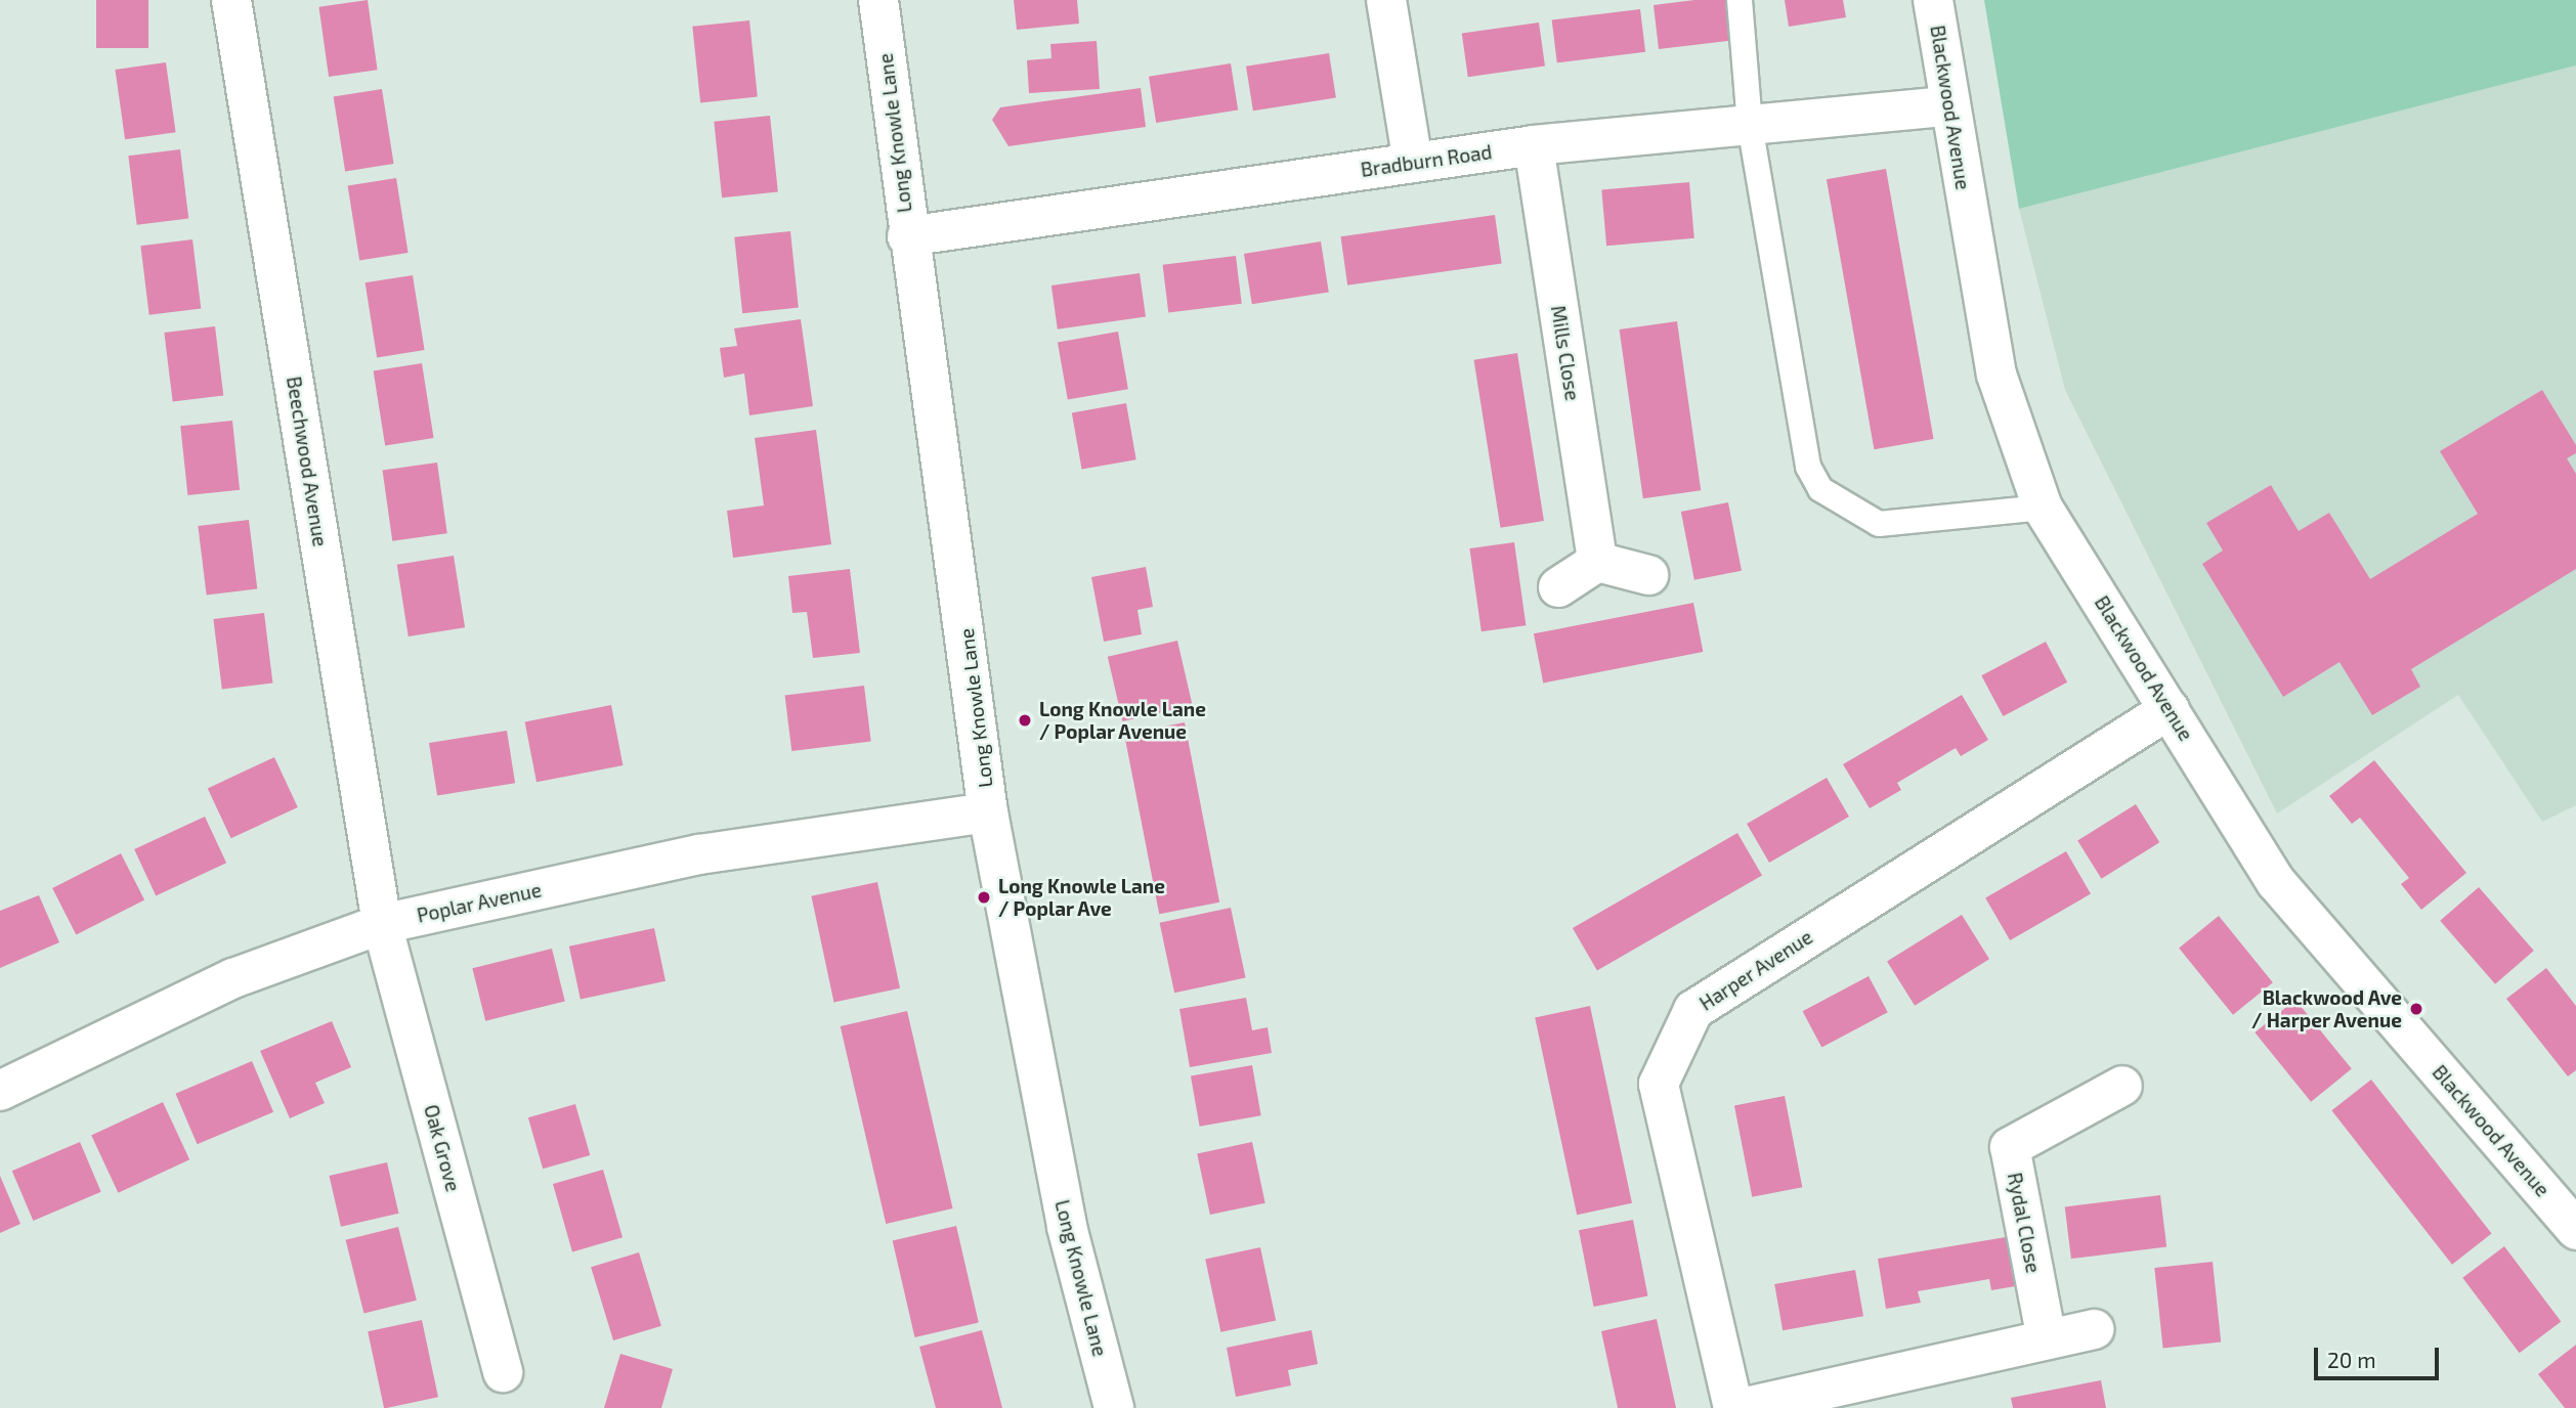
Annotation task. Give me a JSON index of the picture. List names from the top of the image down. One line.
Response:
{"streets":{"street":["Blackwood Avenue","Long Knowle Lane","Bradburn Road","Mills Close","Beechwood Avenue","Poplar Avenue","Harper Avenue","Oak Grove","Rydal Close"]},"crossings":[["Blackwood Avenue","Bradburn Road"],["Blackwood Avenue","Harper Avenue"],["Long Knowle Lane","Bradburn Road"],["Long Knowle Lane","Poplar Avenue"],["Bradburn Road","Mills Close"],["Beechwood Avenue","Poplar Avenue"],["Beechwood Avenue","Oak Grove"],["Poplar Avenue","Oak Grove"]],"places":["Long Knowle Lane / Poplar Avenue","Long Knowle Lane / Poplar Ave","Blackwood Ave / Harper Avenue"],"scale_bar":"20 m"}
